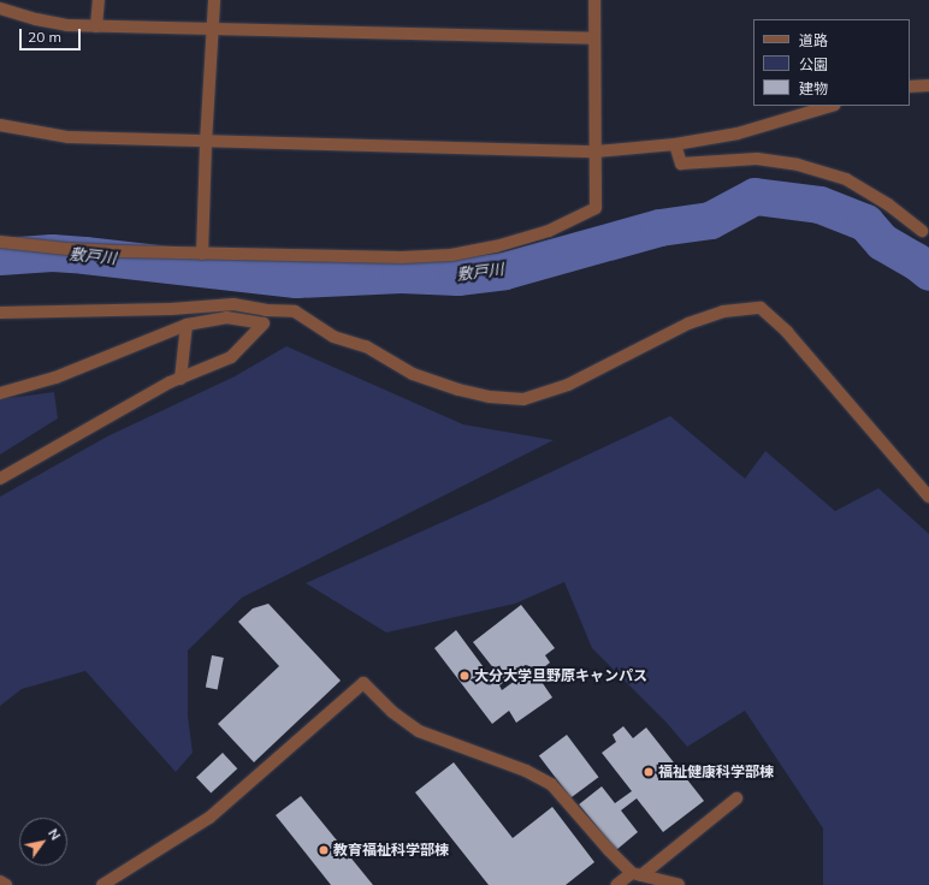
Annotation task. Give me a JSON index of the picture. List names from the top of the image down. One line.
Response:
{"water":["敷戸川"],"places":["大分大学旦野原キャンパス","福祉健康科学部棟","教育福祉科学部棟"],"legend":["道路","公園","建物"],"scale_bar":"20 m","north":"top right"}
